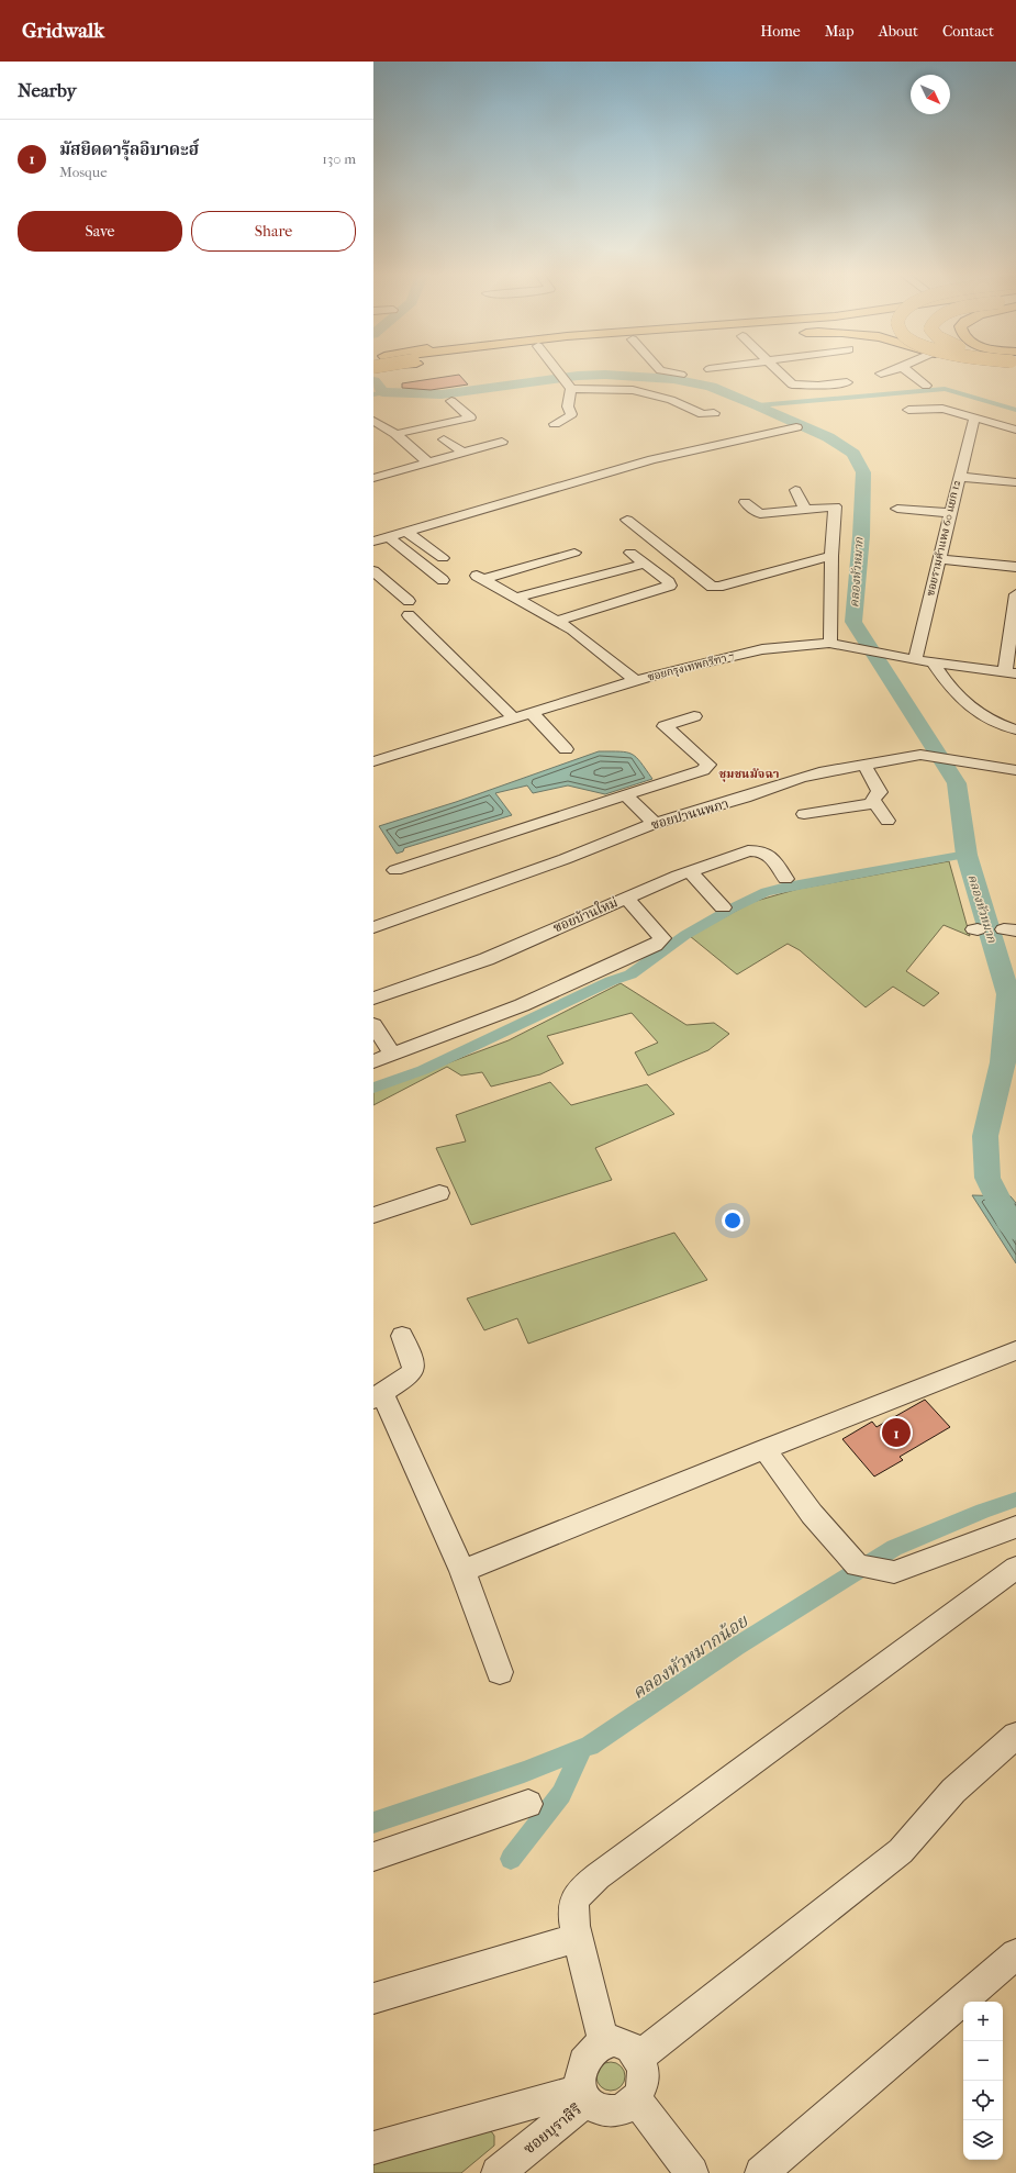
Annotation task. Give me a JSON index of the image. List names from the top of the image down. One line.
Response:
{"streets":{"street":["ซอยรามคำแหง 60 แยก 12","ซอยกรุงเทพกรีฑา 7","ซอยปานนพภา","ซอยบ้านใหม่","ซอยบุราสิริ"]},"crossings":[["ซอยรามคำแหง 60 แยก 12","ซอยกรุงเทพกรีฑา 7"]],"districts":["ชุมชนมัจฉา"],"water":["คลองหัวหมาก","คลองหัวหมากน้อย"],"north":"bottom right","page":{"header":"Gridwalk","nav":["Home","Map","About","Contact"],"heading":"Nearby","list":[{"mark":"1","name":"มัสยิดดารุ้ลอิบาดะฮ์","note":"Mosque","value":"130 m"}],"buttons":["Save","Share"],"pins":"1","map_buttons":["+","−"]}}
